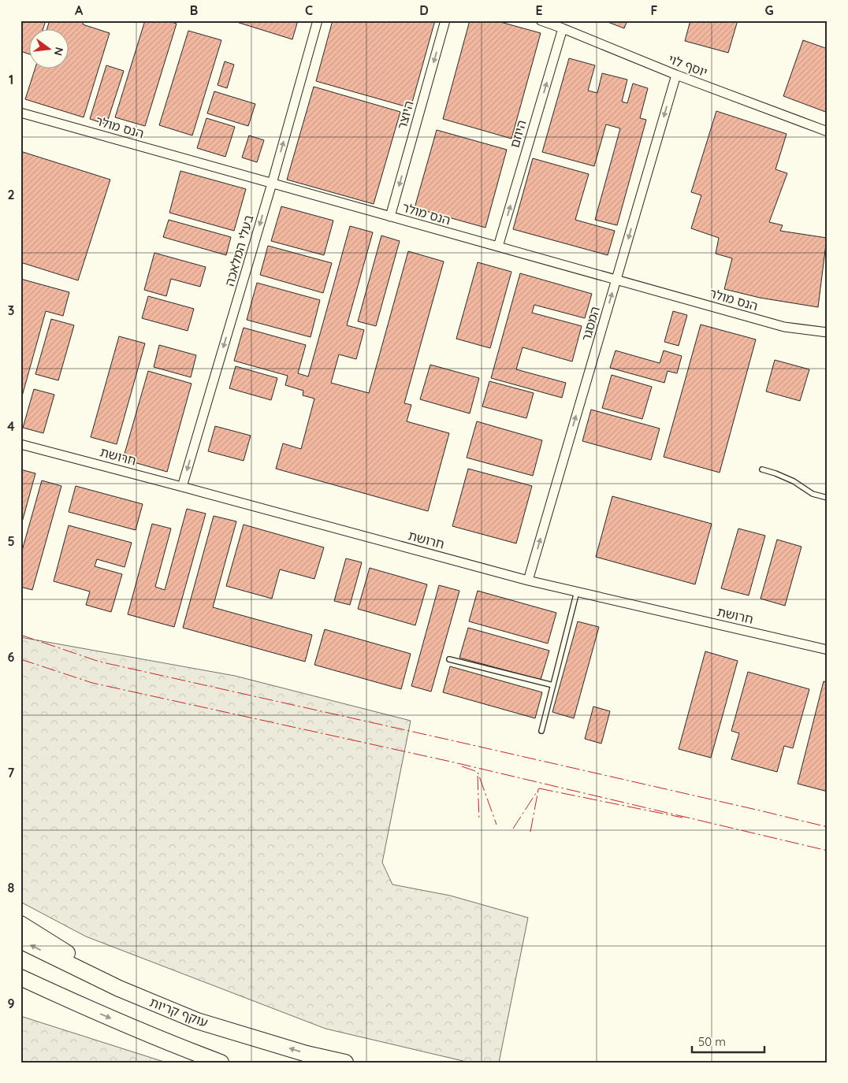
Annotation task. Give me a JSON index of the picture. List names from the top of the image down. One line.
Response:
{"streets":{"highway":["עוקף קריות"],"street":["יוסף לוי","היוצר","הנס מולר","היוזם","בעלי המלאכה","המסגר","חרושת"]},"crossings":[["יוסף לוי","היוזם"],["יוסף לוי","המסגר"],["היוצר","הנס מולר"],["הנס מולר","היוזם"],["הנס מולר","בעלי המלאכה"],["הנס מולר","המסגר"],["בעלי המלאכה","חרושת"],["המסגר","חרושת"]],"one_way":["היוצר","היוזם"],"scale_bar":"50 m","north":"right","grid":{"columns":["A","B","C","D","E","F","G"],"rows":["1","2","3","4","5","6","7","8","9"]}}
